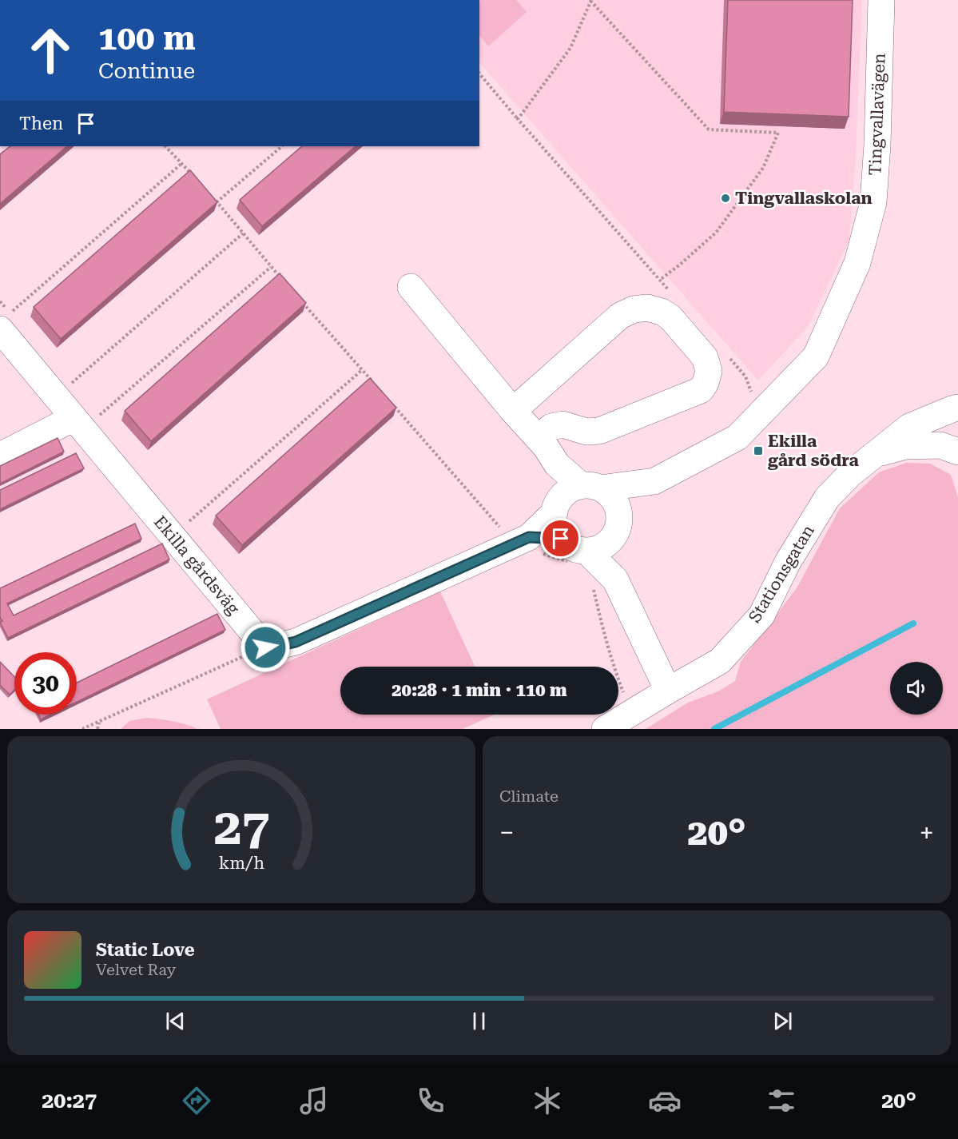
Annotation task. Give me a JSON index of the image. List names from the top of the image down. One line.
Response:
{"streets":{"street":["Tingvallavägen","Ekilla gårdsväg","Stationsgatan"]},"places":{"other":["Tingvallaskolan"],"transit":["Ekilla gård södra"]},"page":{"turn":["100 m","Continue"],"then":"Then","limit":"30","trip":"20:28 · 1 min · 110 m","tile":"Climate","heat":["−","20°","+"],"song":["Static Love","Velvet Ray"],"tabs":["20:27","20°"],"gauge":["27","km/h"]}}
